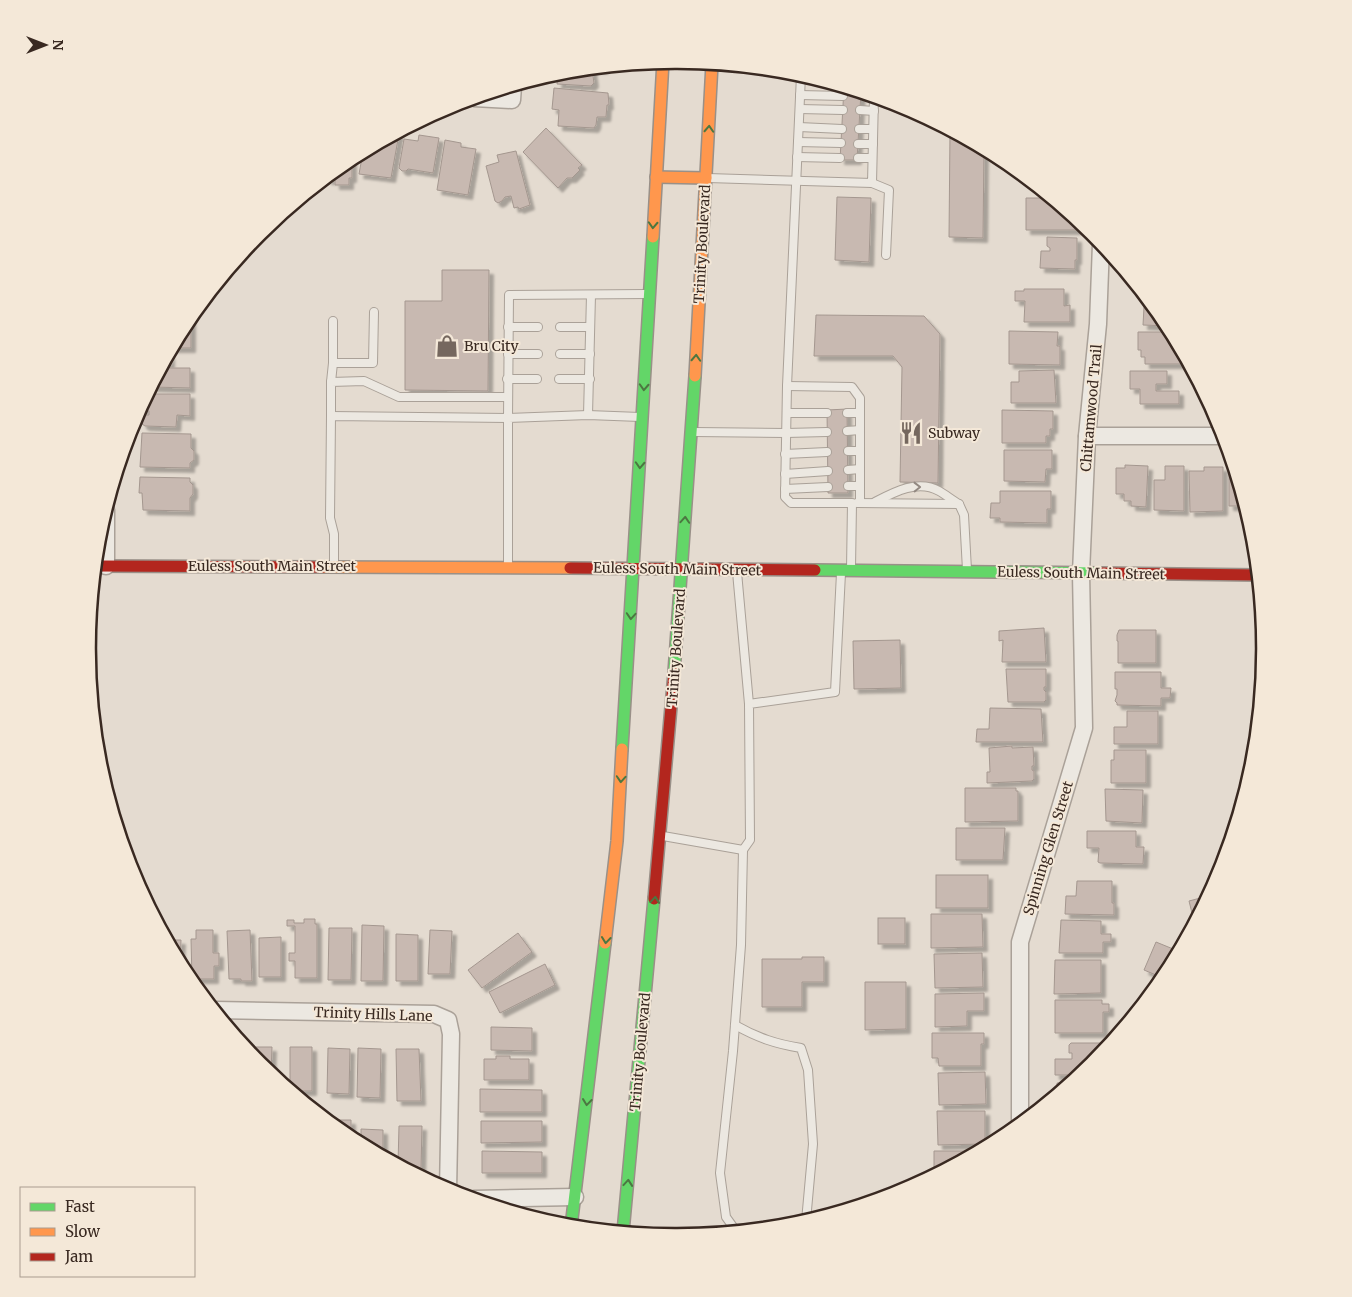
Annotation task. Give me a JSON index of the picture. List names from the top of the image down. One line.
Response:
{"streets":{"main road":["Trinity Boulevard","Euless South Main Street"],"street":["Chittamwood Trail","Spinning Glen Street","Trinity Hills Lane"]},"crossings":[["Trinity Boulevard","Euless South Main Street"],["Chittamwood Trail","Euless South Main Street"],["Chittamwood Trail","Spinning Glen Street"],["Euless South Main Street","Spinning Glen Street"]],"places":{"shop":["Bru City"],"restaurant":["Subway"]},"legend":["Fast","Slow","Jam"],"north":"right"}
